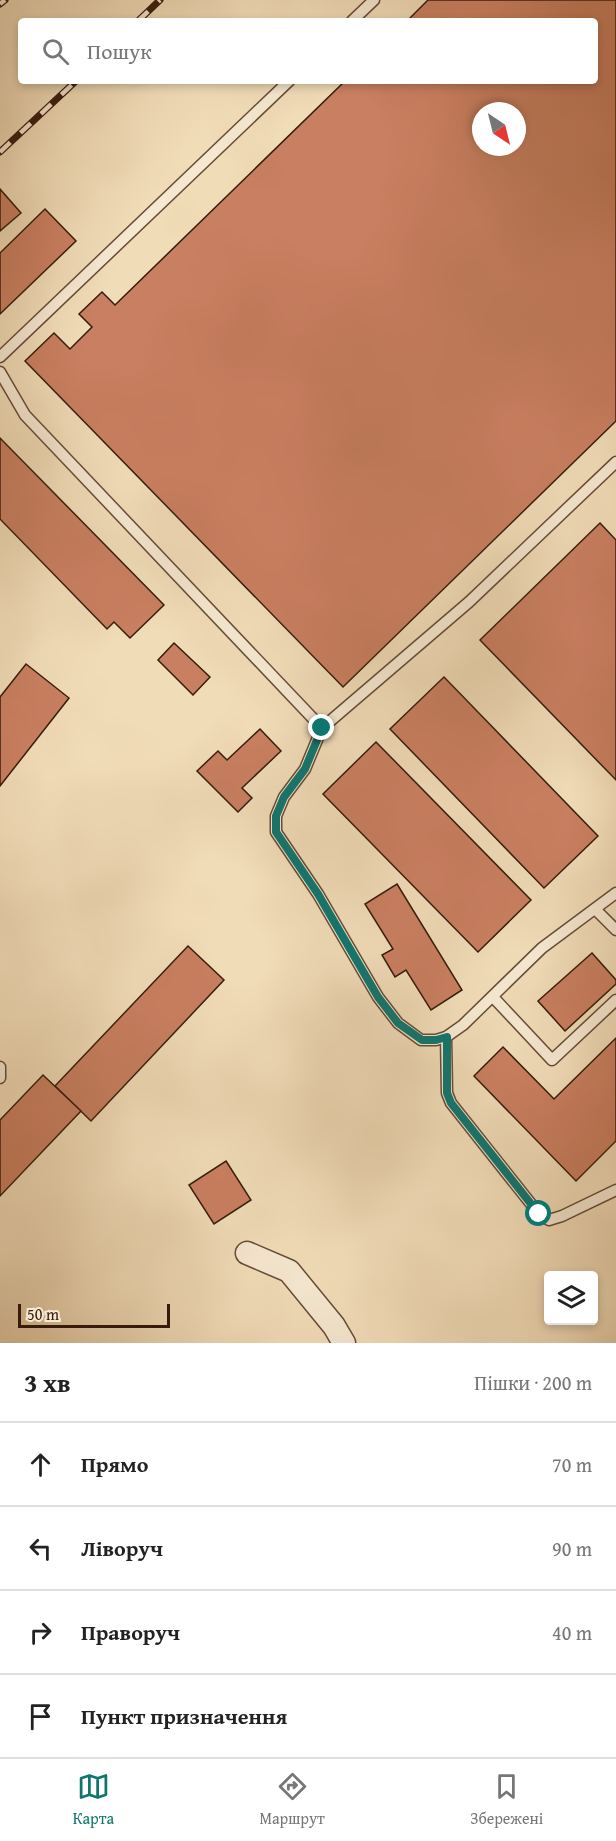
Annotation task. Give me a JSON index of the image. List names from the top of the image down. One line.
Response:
{"scale_bar":"50 m","north":"bottom right","page":{"search":"Пошук","scale":"50 m","heading":["3 хв","Пішки · 200 m"],"list":[["Прямо","70 m"],["Ліворуч","90 m"],["Праворуч","40 m"],"Пункт призначення"],"nav":["Карта","Маршрут","Збережені"]}}
